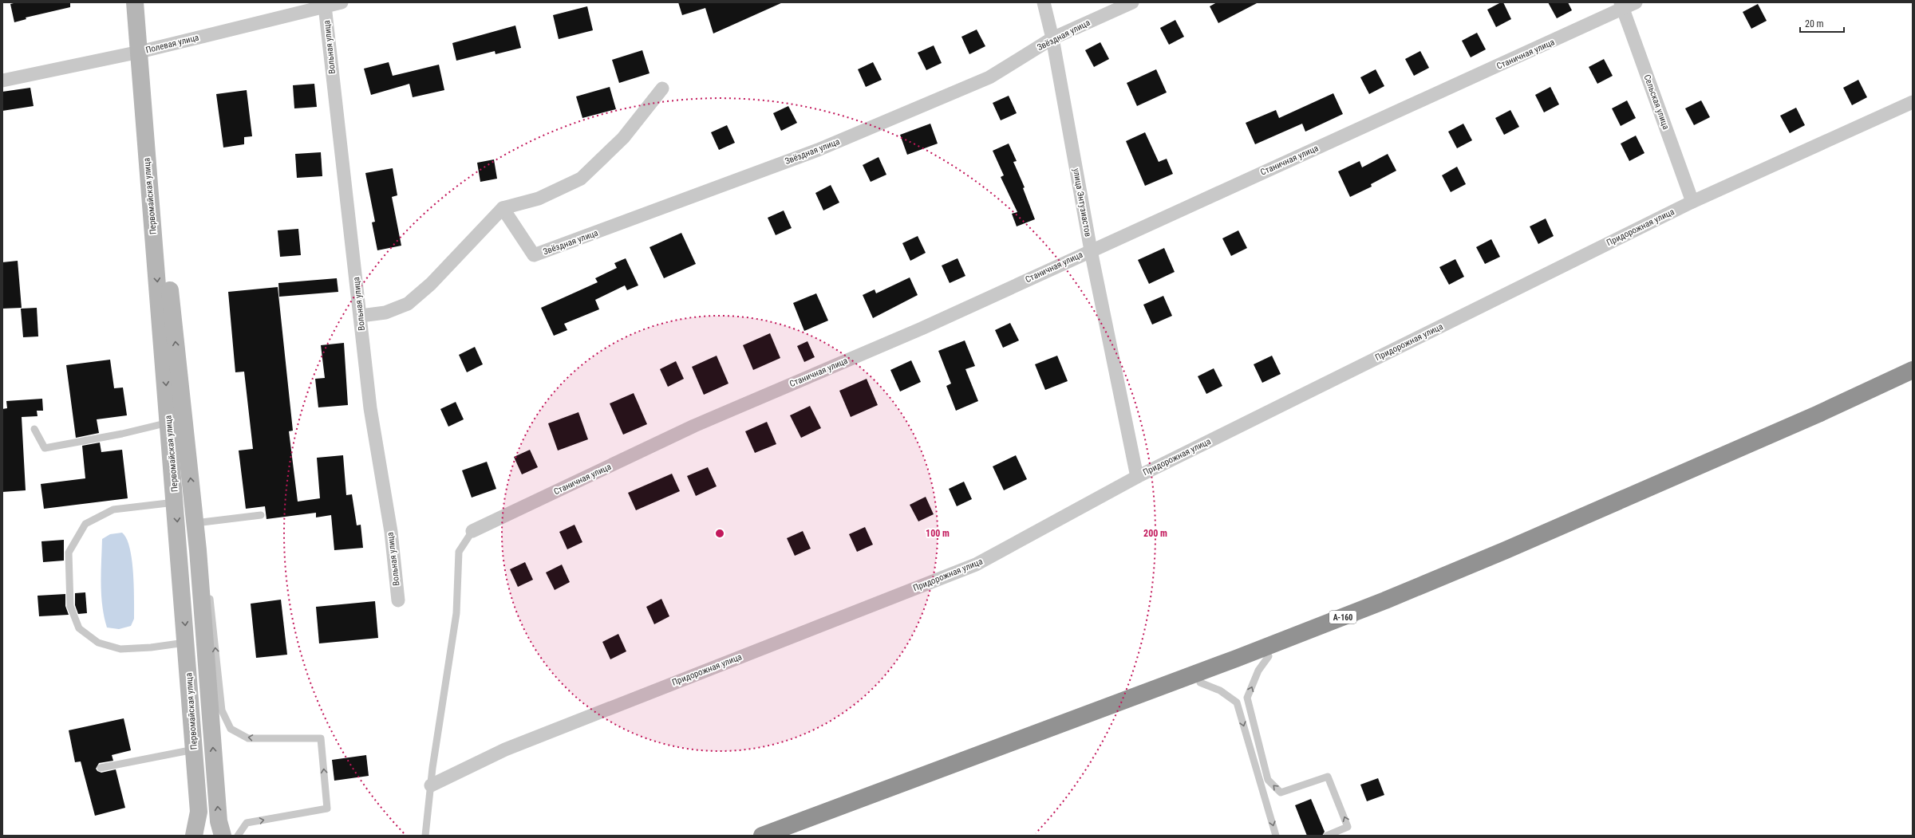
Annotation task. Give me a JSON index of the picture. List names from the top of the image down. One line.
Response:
{"streets":{"highway":["А-160"],"main road":["Первомайская улица"],"street":["Звёздная улица","Полевая улица","Вольная улица","Станичная улица","Сельская улица","улица Энтузиастов","Придорожная улица"]},"crossings":[["Звёздная улица","улица Энтузиастов"],["Полевая улица","Вольная улица"],["Полевая улица","Первомайская улица"],["Станичная улица","Сельская улица"],["Станичная улица","улица Энтузиастов"],["Сельская улица","Придорожная улица"],["улица Энтузиастов","Придорожная улица"]],"scale_bar":"20 m","rings":["100 m","200 m"]}
